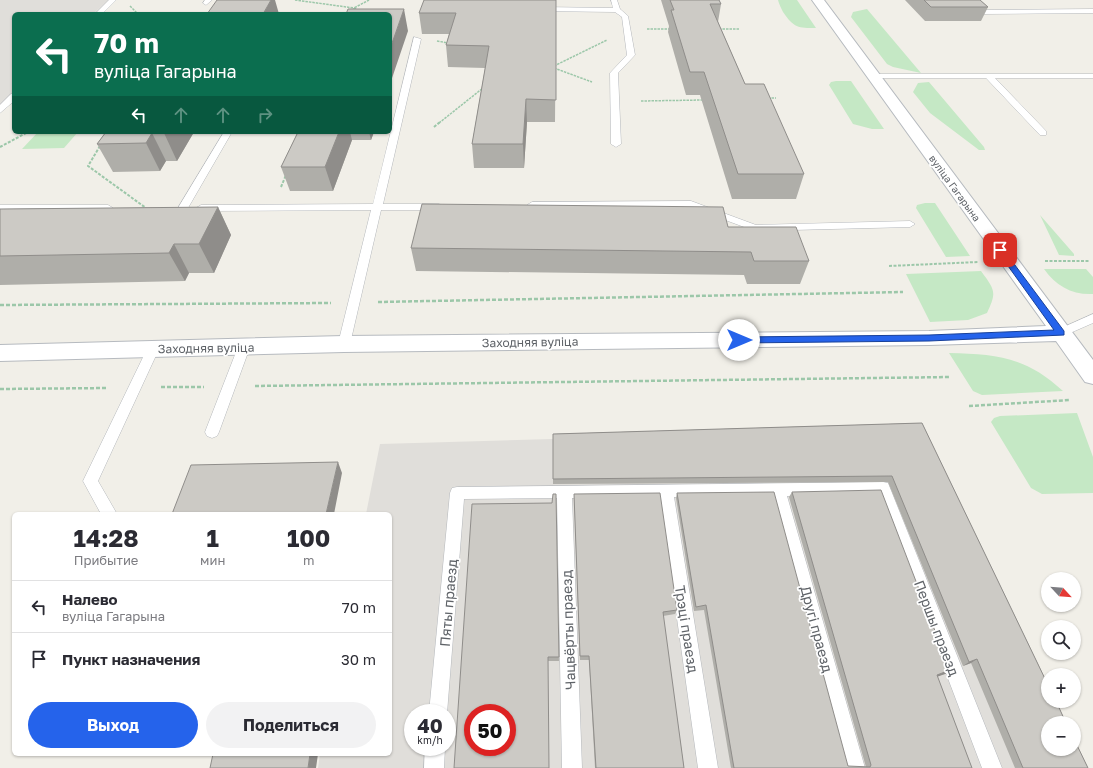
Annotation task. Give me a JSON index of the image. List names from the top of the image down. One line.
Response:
{"streets":{"main road":["вуліца Гагарына","Заходняя вуліца"],"lane":["Пяты праезд","Першы праезд","Трэці праезд","Другі праезд","Чацвёрты праезд"]},"crossings":[["вуліца Гагарына","Заходняя вуліца"],["Пяты праезд","Чацвёрты праезд"],["Першы праезд","Другі праезд"]],"north":"bottom right","page":{"turn":["70 m","вуліца Гагарына"],"eta":["14:28","Прибытие","1","мин","100","m"],"map_buttons":["+","−"],"list":[{"name":"Налево","note":"вуліца Гагарына","value":"70 m"},{"name":"Пункт назначения","value":"30 m"}],"buttons":["Выход","Поделиться"],"speed":"40 km/h","limit":"50"}}
